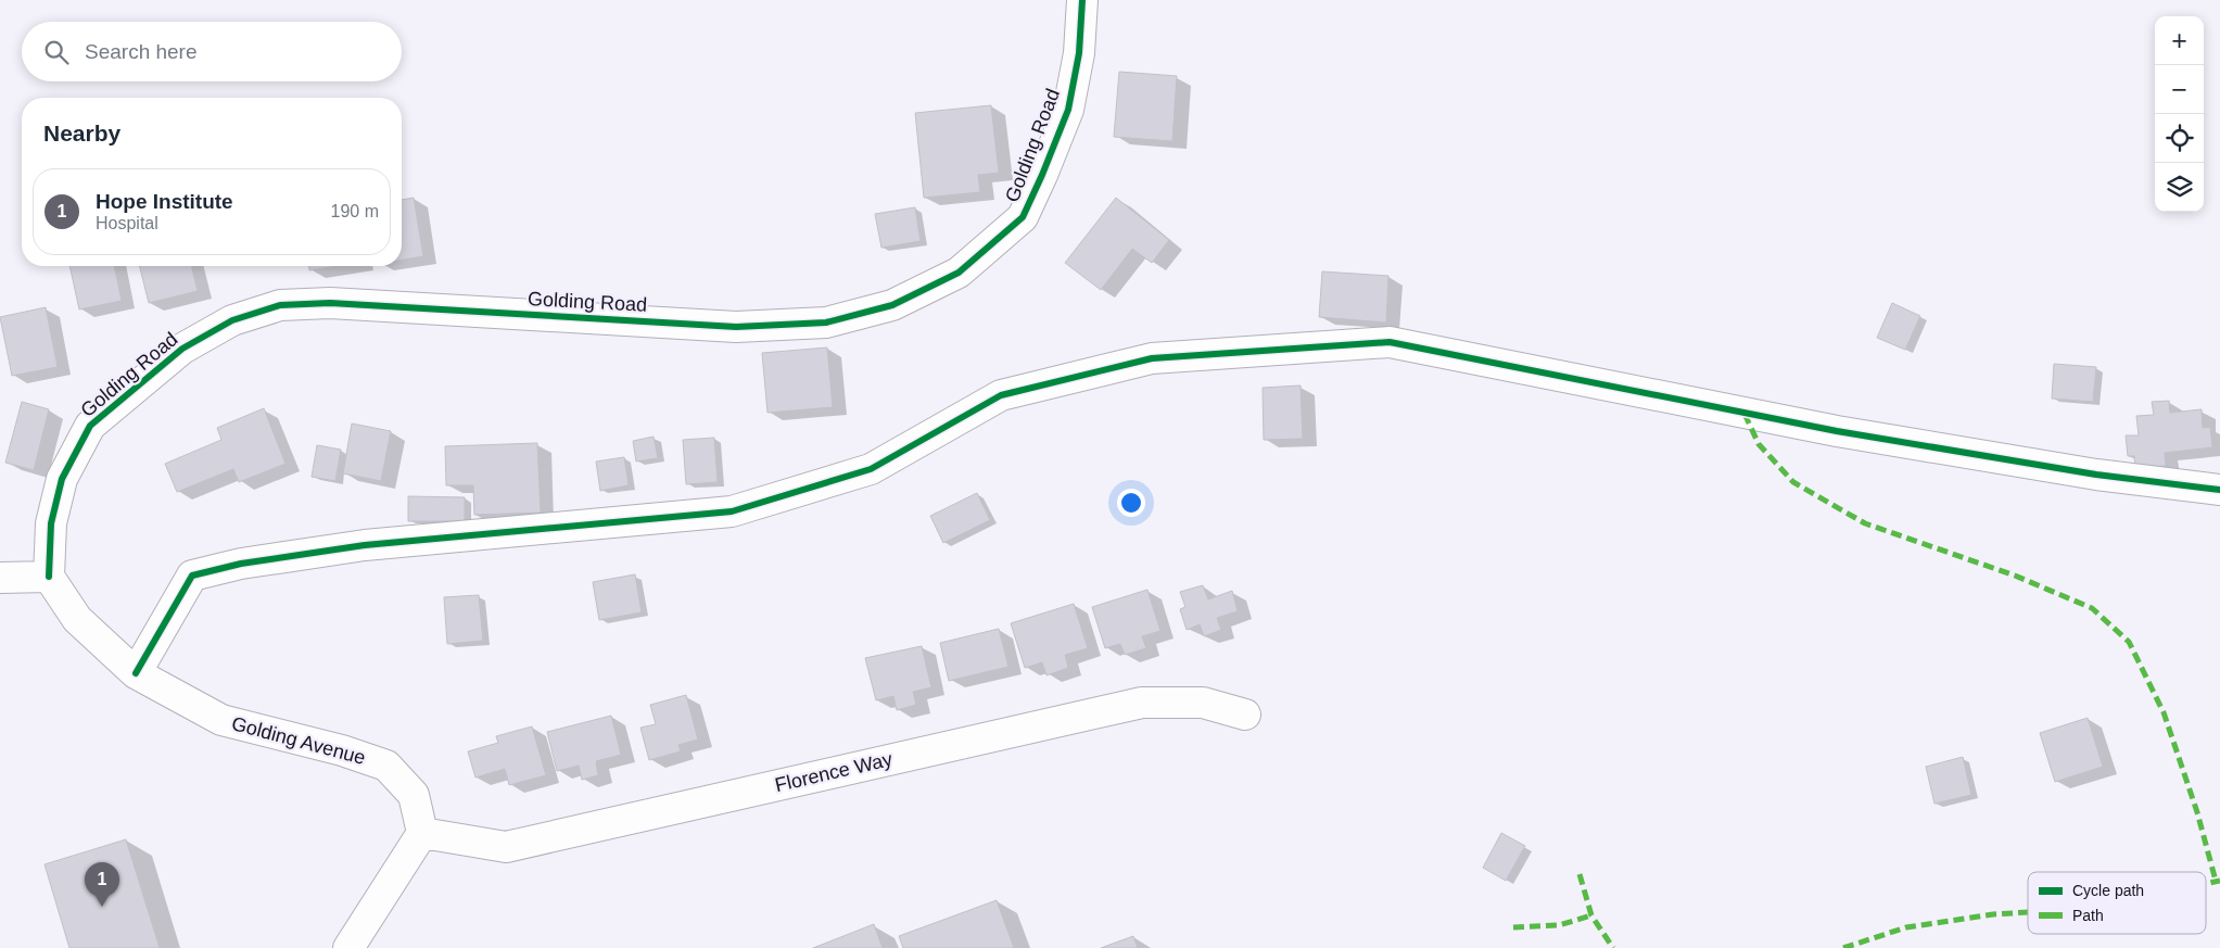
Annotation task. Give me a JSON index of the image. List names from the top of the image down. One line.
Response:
{"streets":{"street":["Golding Road","Golding Avenue","Florence Way"]},"crossings":[["Golding Road","Golding Avenue"],["Golding Avenue","Florence Way"]],"legend":["Cycle path","Path"],"page":{"map_buttons":["+","−"],"search":"Search here","heading":"Nearby","list":[{"mark":"1","name":"Hope Institute","note":"Hospital","value":"190 m"}],"pins":"1"}}
